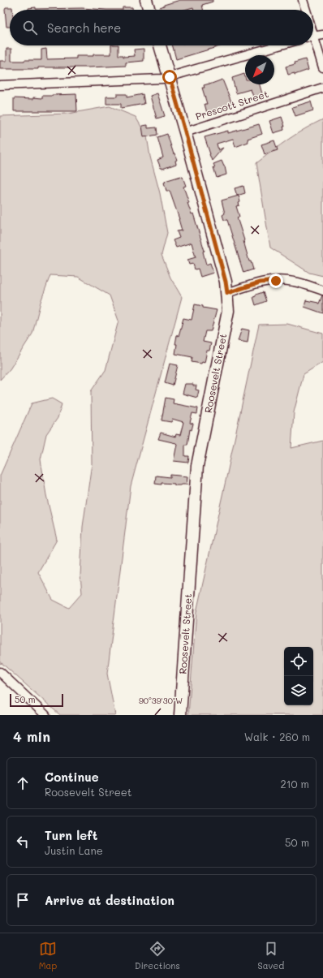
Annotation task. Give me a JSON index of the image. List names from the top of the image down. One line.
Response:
{"streets":{"street":["Prescott Street","Roosevelt Street"]},"crossings":[["Prescott Street","Roosevelt Street"]],"scale_bar":"50 m","north":"bottom left","page":{"search":"Search here","scale":"50 m","heading":["4 min","Walk · 260 m"],"list":[["Continue","Roosevelt Street","210 m"],["Turn left","Justin Lane","50 m"],"Arrive at destination"],"nav":["Map","Directions","Saved"]},"coordinates":["90°39'30\"W"]}
